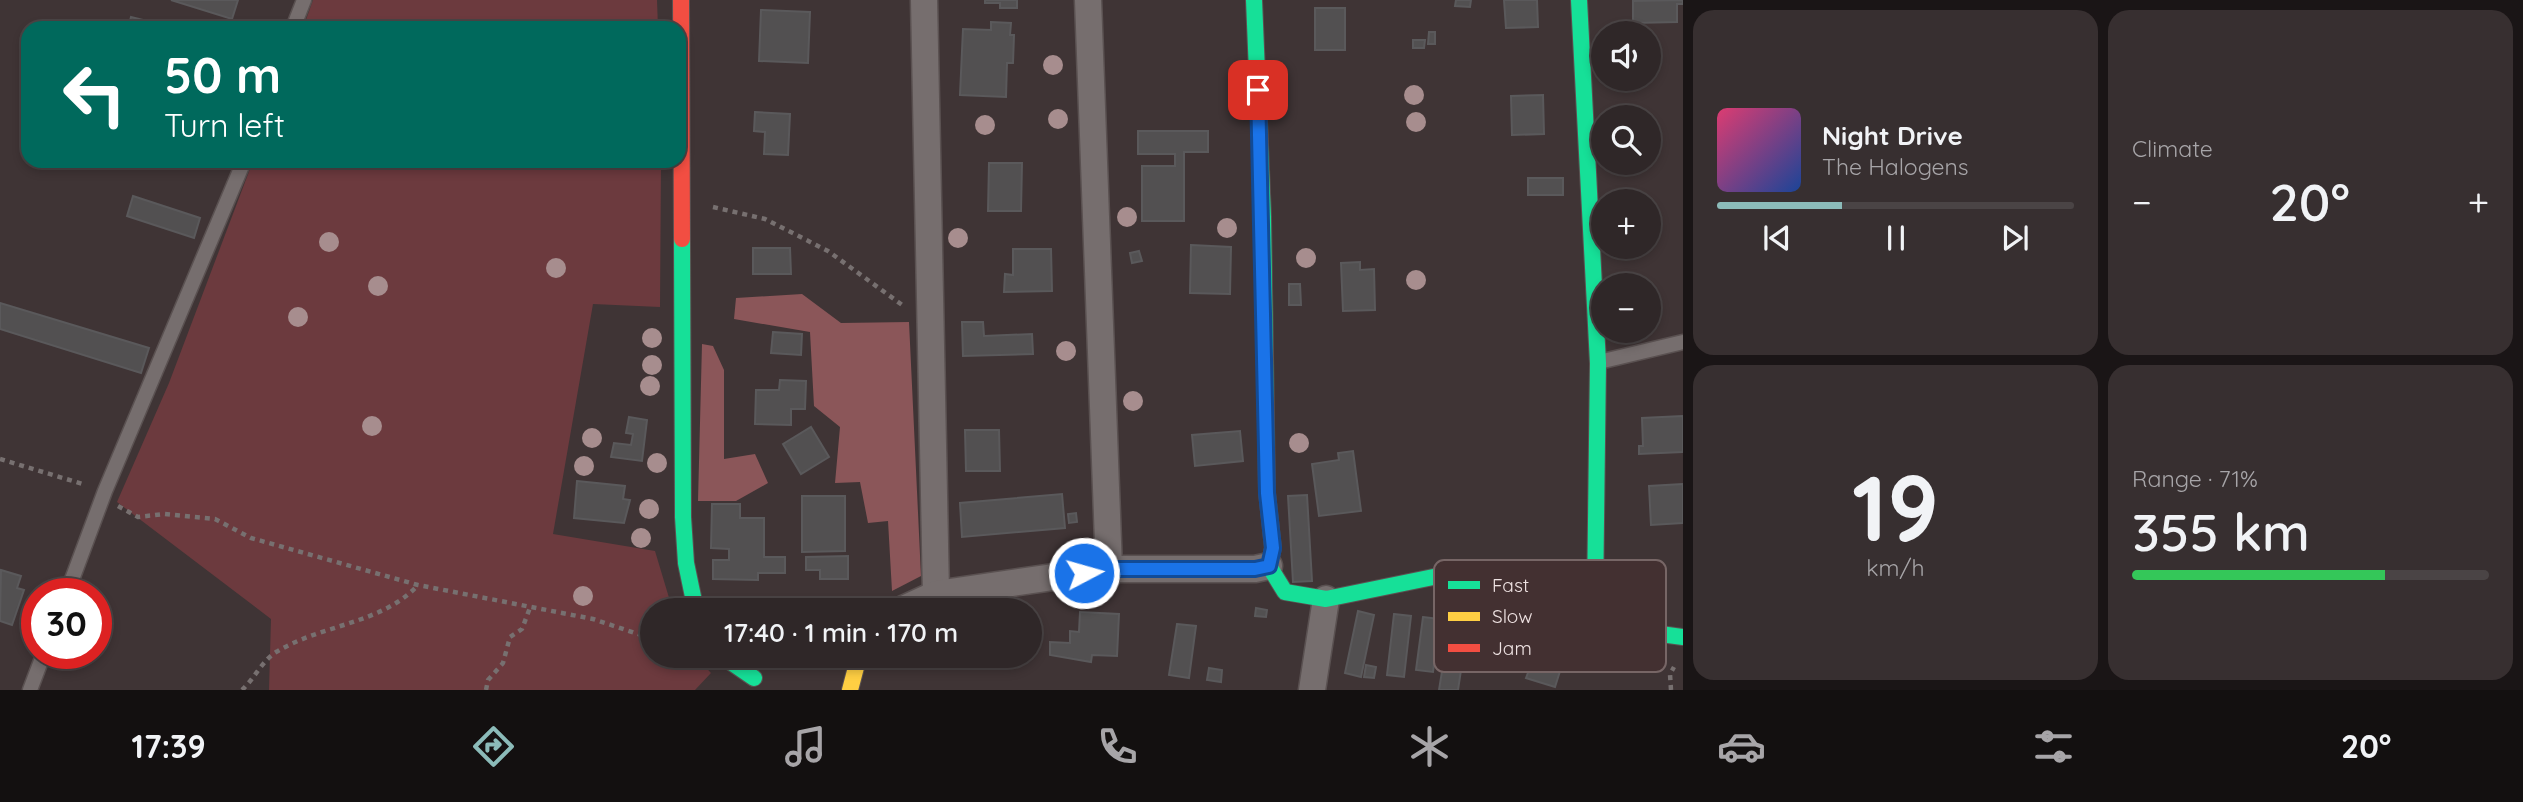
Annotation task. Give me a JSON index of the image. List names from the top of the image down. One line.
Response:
{"legend":["Fast","Slow","Jam"],"page":{"tile":["Climate",["19","km/h"],["Range · 71%","355 km"]],"map_buttons":["+","−"],"turn":["50 m","Turn left"],"song":["Night Drive","The Halogens"],"heat":["−","20°","+"],"limit":"30","trip":"17:40 · 1 min · 170 m","tabs":["17:39","20°"]}}
